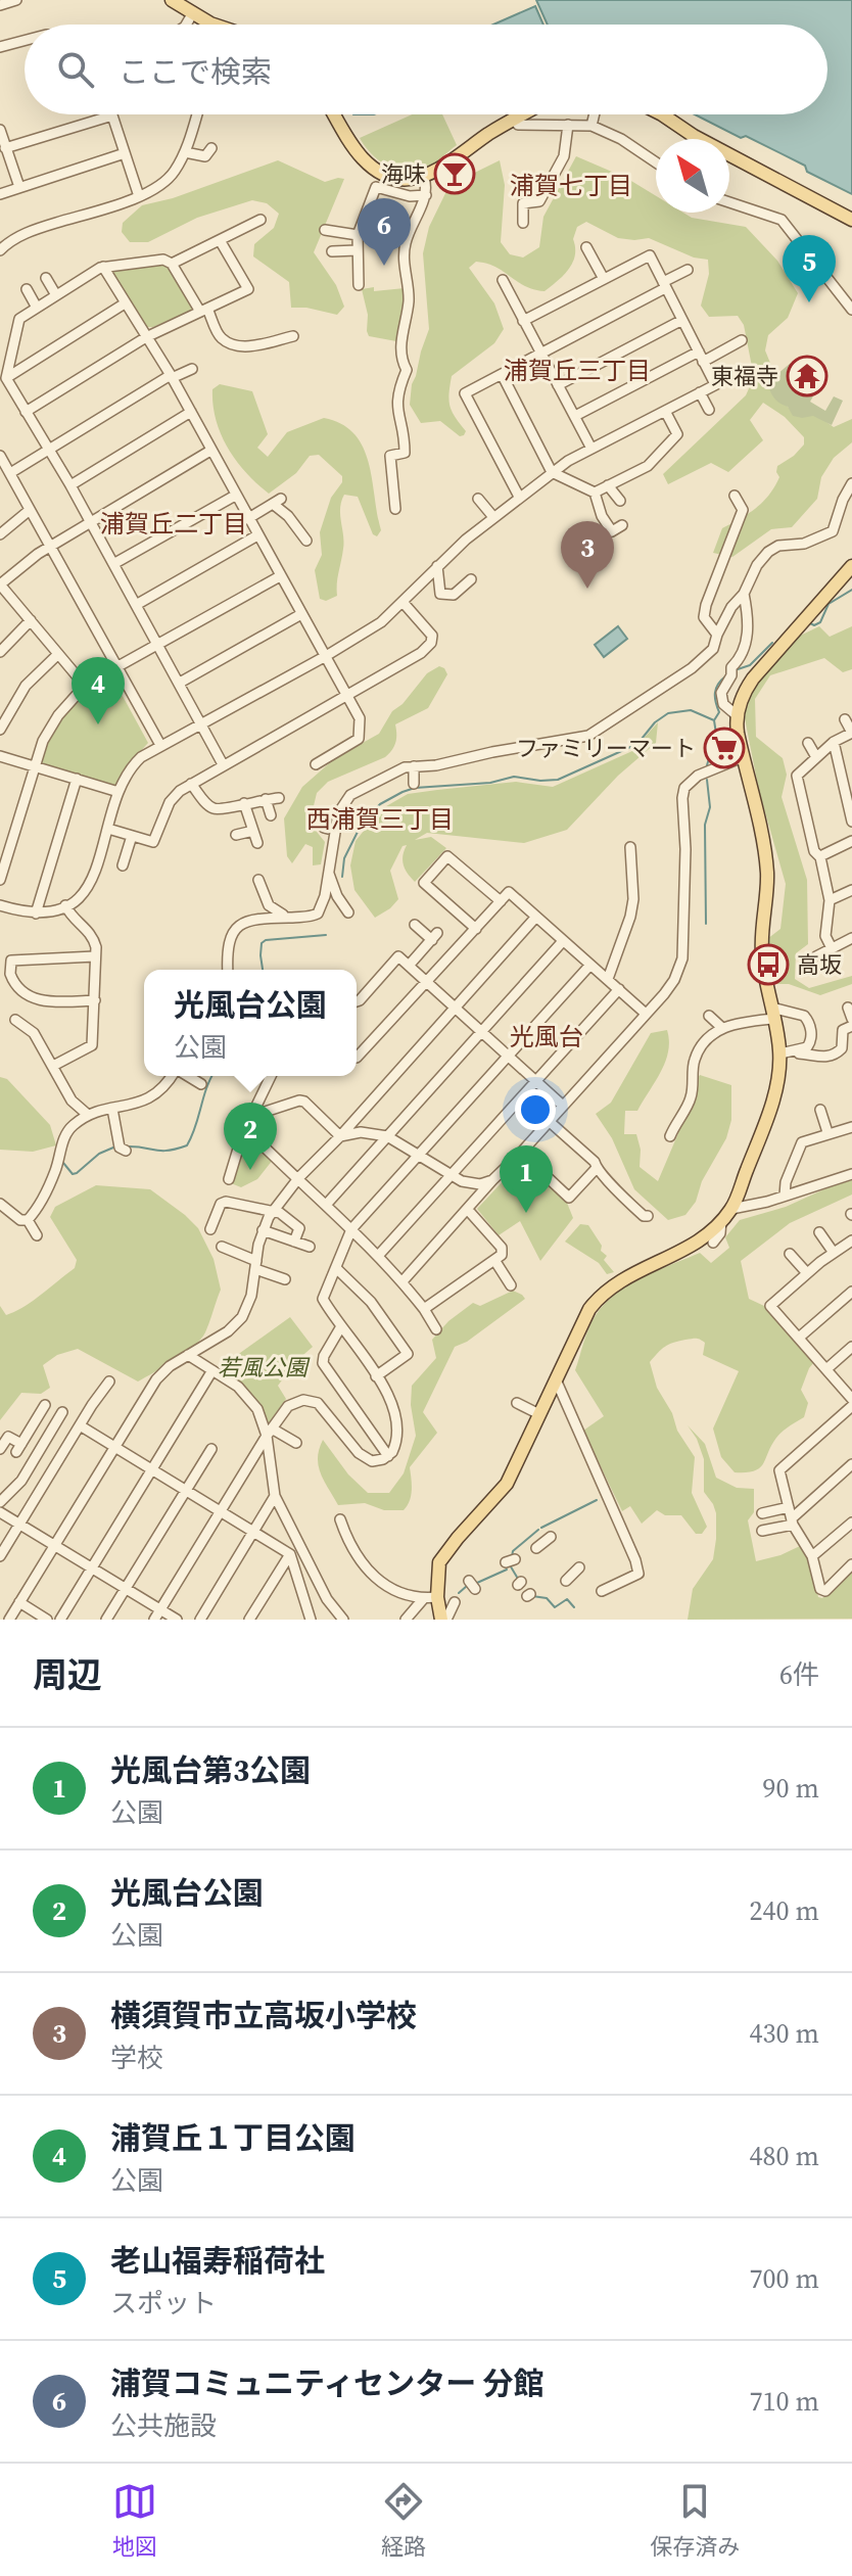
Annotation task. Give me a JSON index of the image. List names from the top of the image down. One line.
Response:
{"districts":["浦賀七丁目","浦賀丘三丁目","浦賀丘二丁目","西浦賀三丁目","光風台"],"parks":["若風公園"],"places":{"bar":["海味"],"temple":["東福寺"],"supermarket":["ファミリーマート"],"bus stop":["高坂"]},"north":"top left","page":{"search":"ここで検索","pins":["6","5","3","4","2","1"],"popup":["光風台公園","公園"],"heading":["周辺","6件"],"list":[{"mark":"1","name":"光風台第3公園","note":"公園","value":"90 m"},{"mark":"2","name":"光風台公園","note":"公園","value":"240 m"},{"mark":"3","name":"横須賀市立高坂小学校","note":"学校","value":"430 m"},{"mark":"4","name":"浦賀丘１丁目公園","note":"公園","value":"480 m"},{"mark":"5","name":"老山福寿稲荷社","note":"スポット","value":"700 m"},{"mark":"6","name":"浦賀コミュニティセンター 分館","note":"公共施設","value":"710 m"}],"nav":["地図","経路","保存済み"]}}
